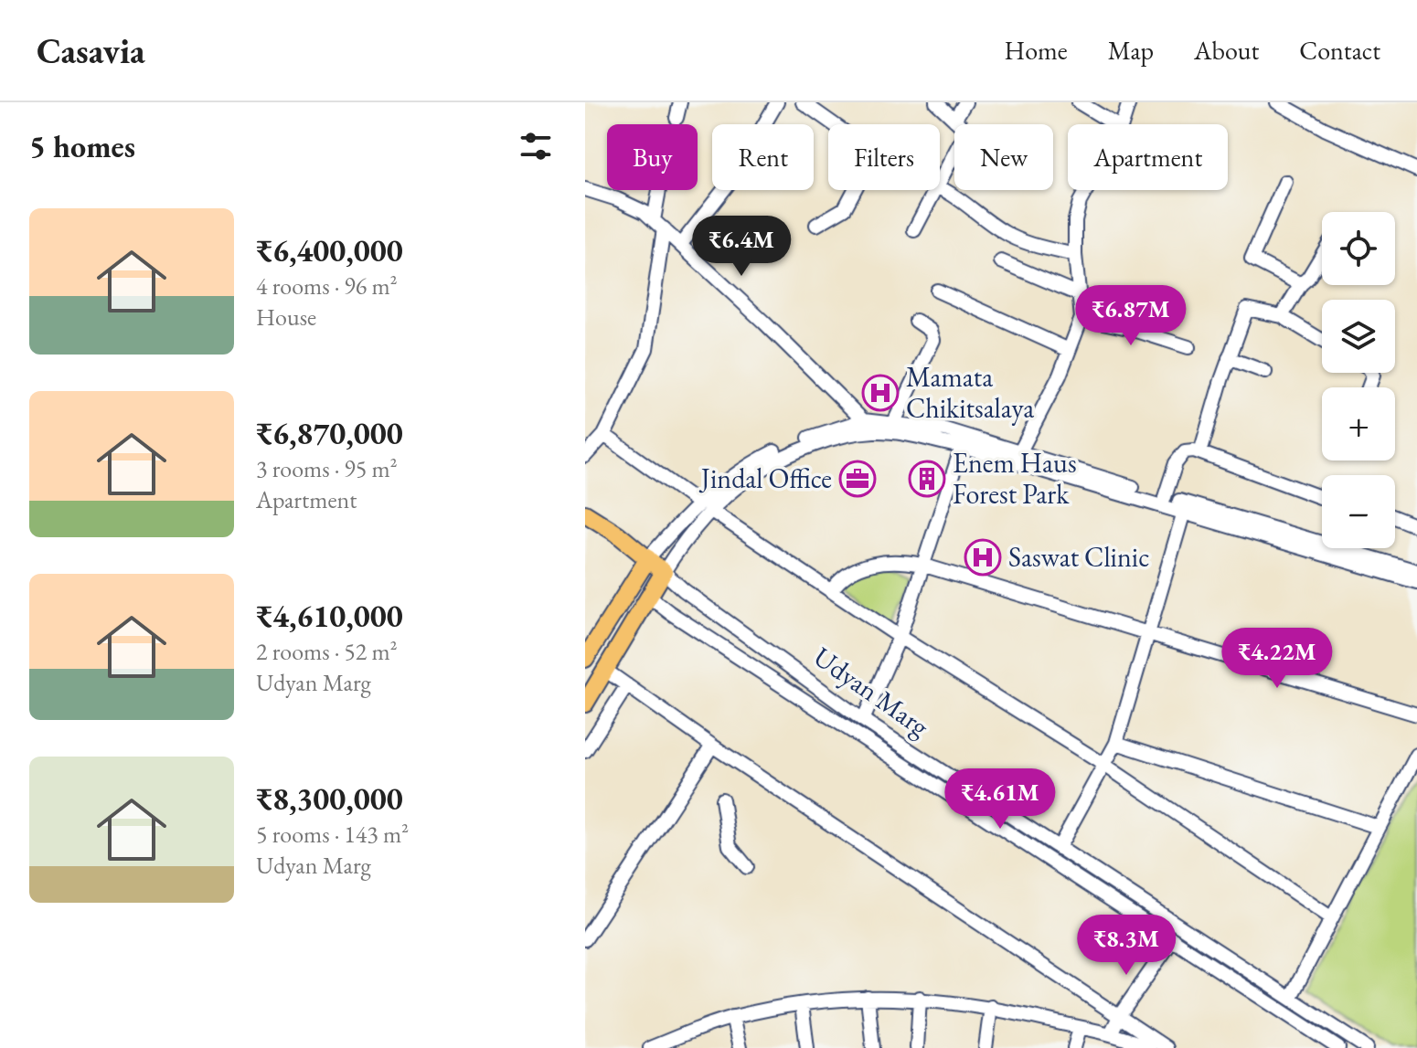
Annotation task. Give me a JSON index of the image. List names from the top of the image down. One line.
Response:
{"streets":{"main road":["Udyan Marg"]},"places":{"hospital":["Mamata Chikitsalaya","Saswat Clinic"],"office":["Jindal Office"],"building":["Enem Haus Forest Park"]},"page":{"header":"Casavia","nav":["Home","Map","About","Contact"],"heading":"5 homes","chip":["Buy","Rent","Filters","New","Apartment"],"list":[{"name":"₹6,400,000","note":"4 rooms · 96 m² · House"},{"name":"₹6,870,000","note":"3 rooms · 95 m² · Apartment"},{"name":"₹4,610,000","note":"2 rooms · 52 m² · Udyan Marg"},{"name":"₹8,300,000","note":"5 rooms · 143 m² · Udyan Marg"}],"map_buttons":["+","−"],"price":["₹6.4M","₹6.87M","₹4.22M","₹4.61M","₹8.3M"]}}
